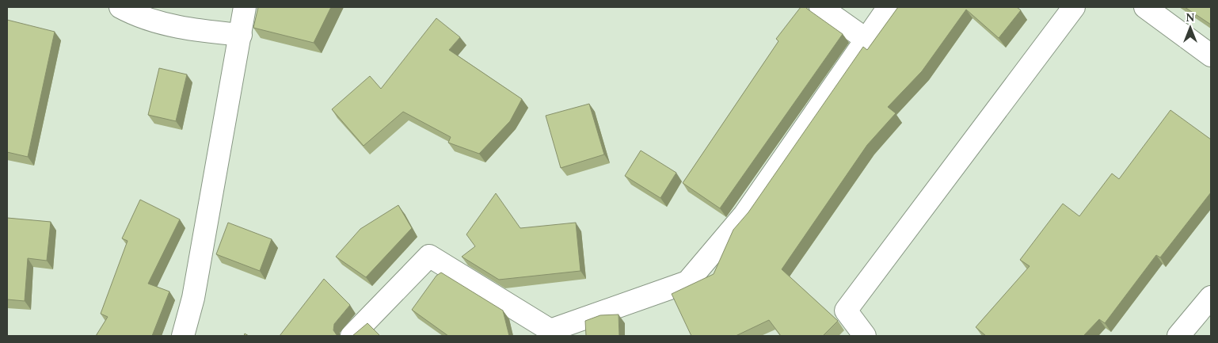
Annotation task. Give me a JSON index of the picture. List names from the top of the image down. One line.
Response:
{"north":"top"}
